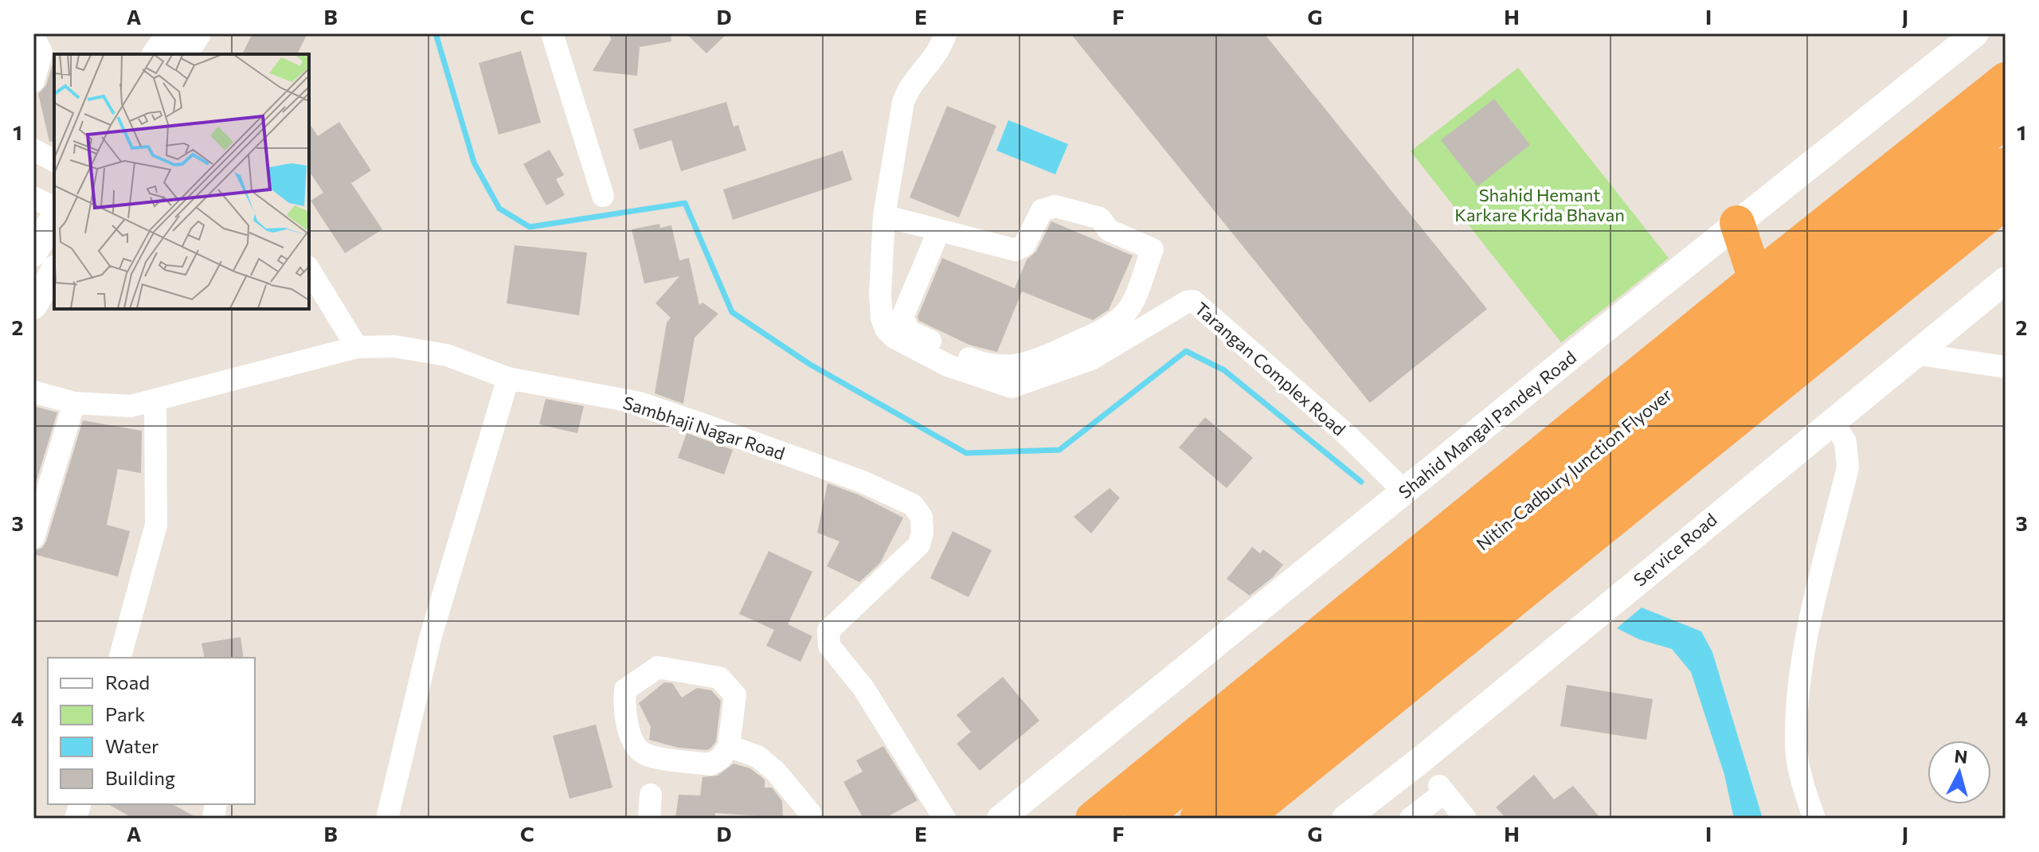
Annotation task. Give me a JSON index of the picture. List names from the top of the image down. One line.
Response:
{"streets":{"highway":["Nitin-Cadbury Junction Flyover"],"street":["Tarangan Complex Road","Shahid Mangal Pandey Road","Sambhaji Nagar Road","Service Road"]},"crossings":[["Tarangan Complex Road","Shahid Mangal Pandey Road"]],"parks":["Shahid Hemant Karkare Krida Bhavan"],"legend":["Road","Park","Water","Building"],"north":"top","grid":{"columns":["A","B","C","D","E","F","G","H","I","J"],"rows":["1","2","3","4"]}}
